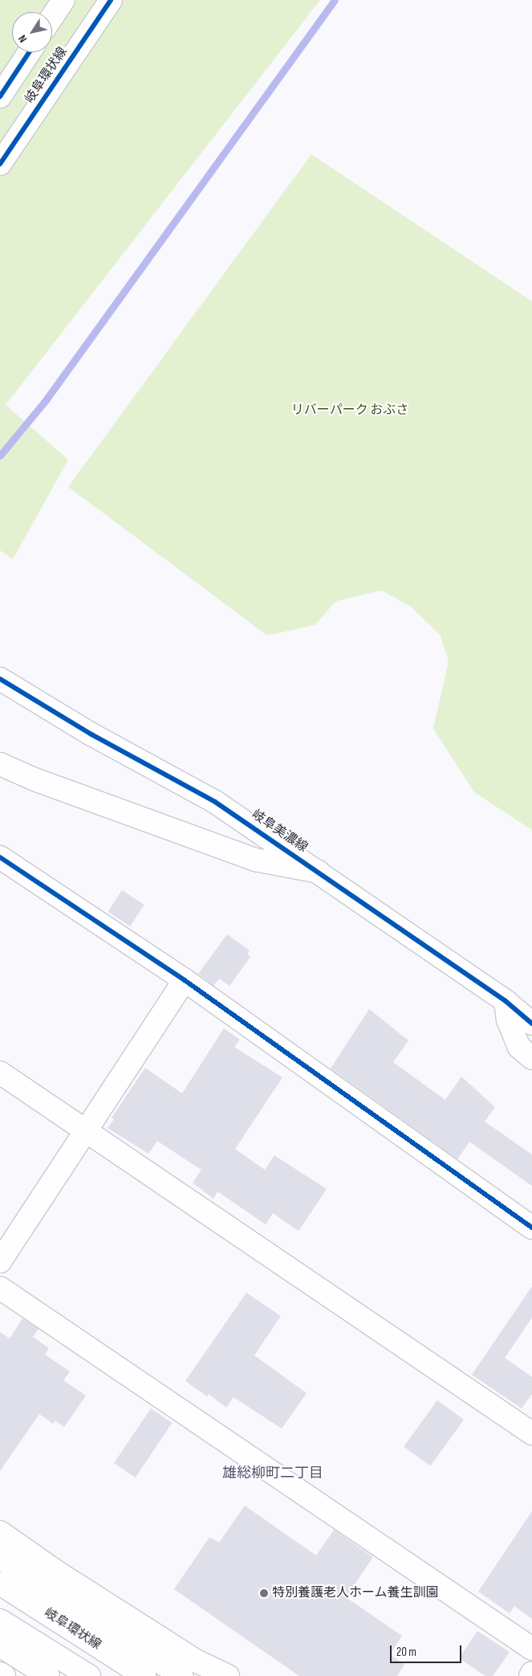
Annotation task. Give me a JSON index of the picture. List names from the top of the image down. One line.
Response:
{"streets":{"street":["岐阜環状線","岐阜美濃線"]},"districts":["雄総柳町二丁目"],"parks":["リバーパーク おぶさ"],"places":["特別養護老人ホーム養生訓園"],"scale_bar":"20 m","north":"bottom left"}
